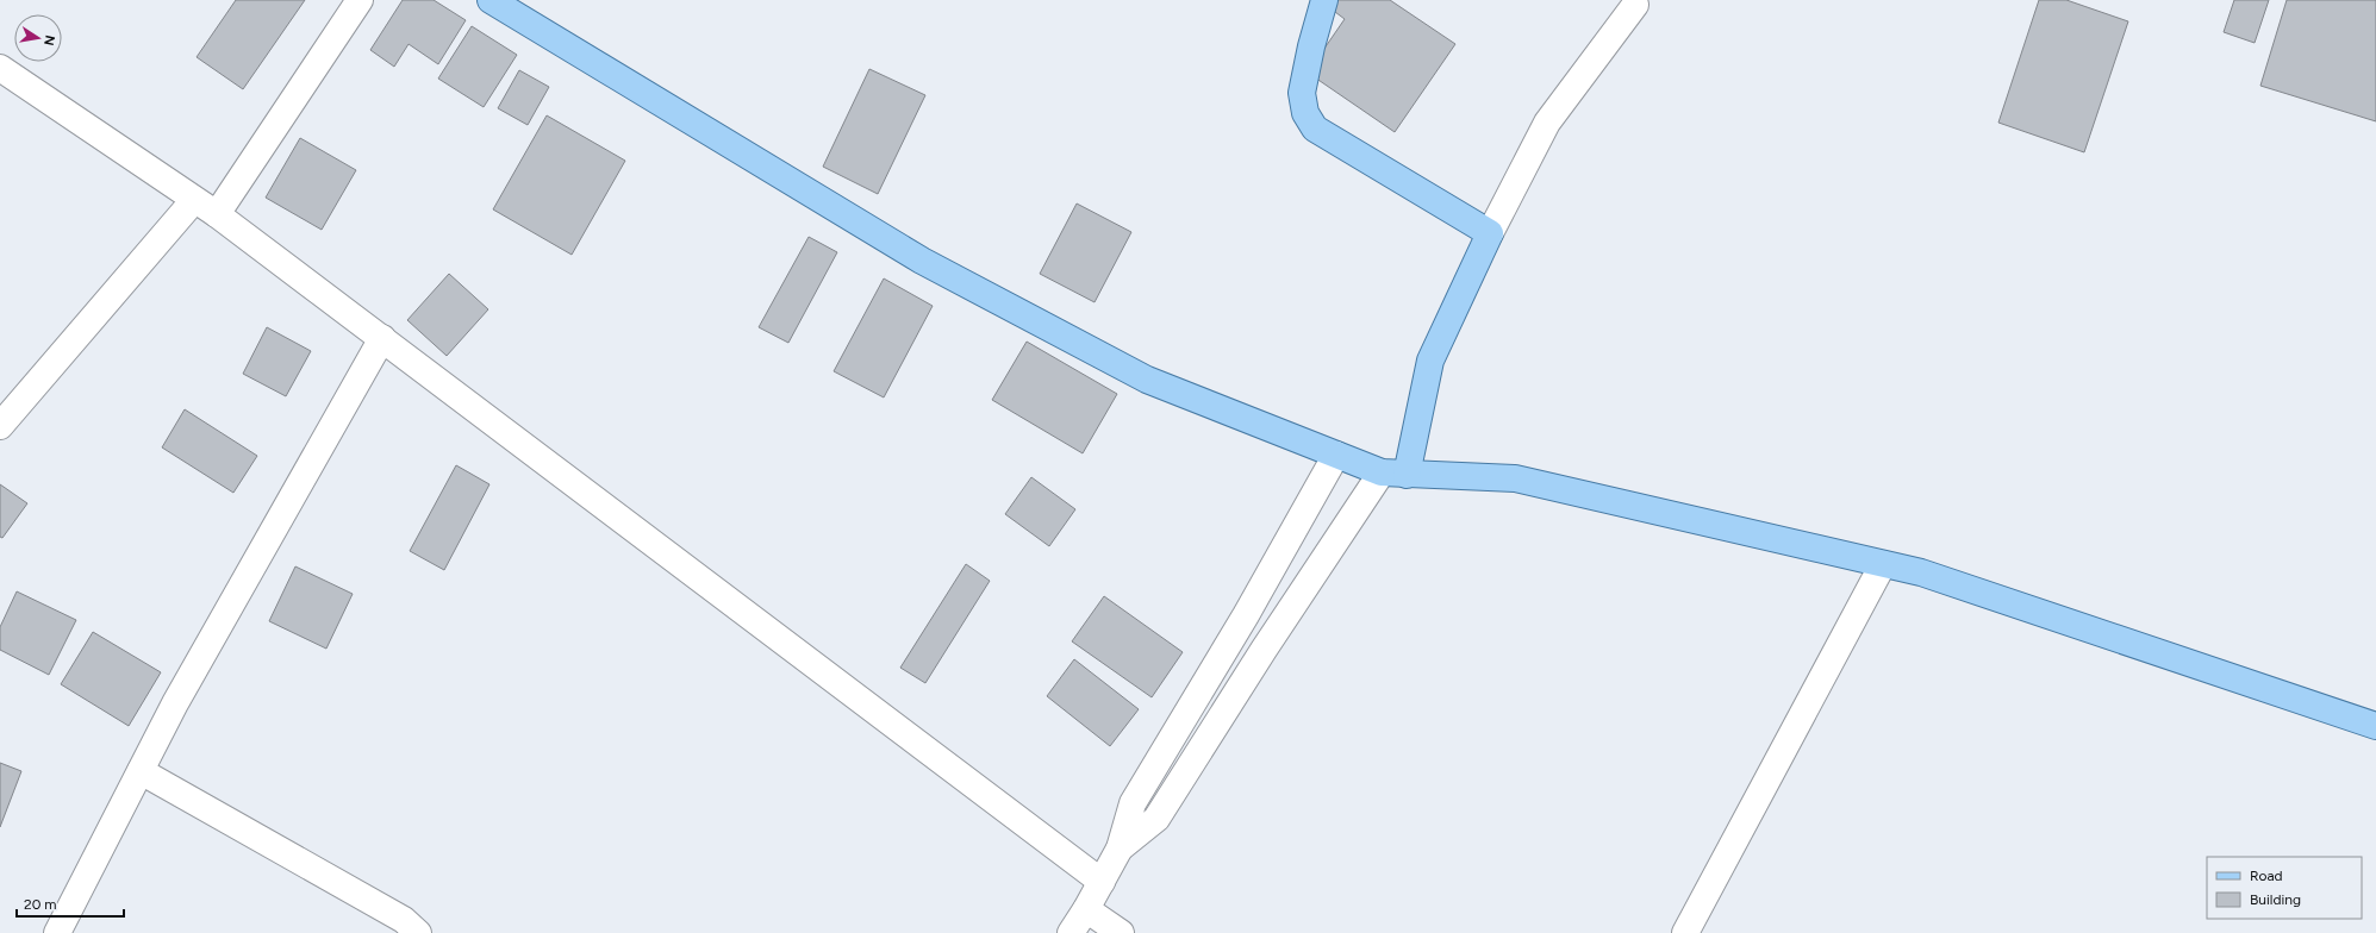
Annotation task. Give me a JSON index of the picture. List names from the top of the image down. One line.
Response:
{"legend":["Road","Building"],"scale_bar":"20 m","north":"right"}
